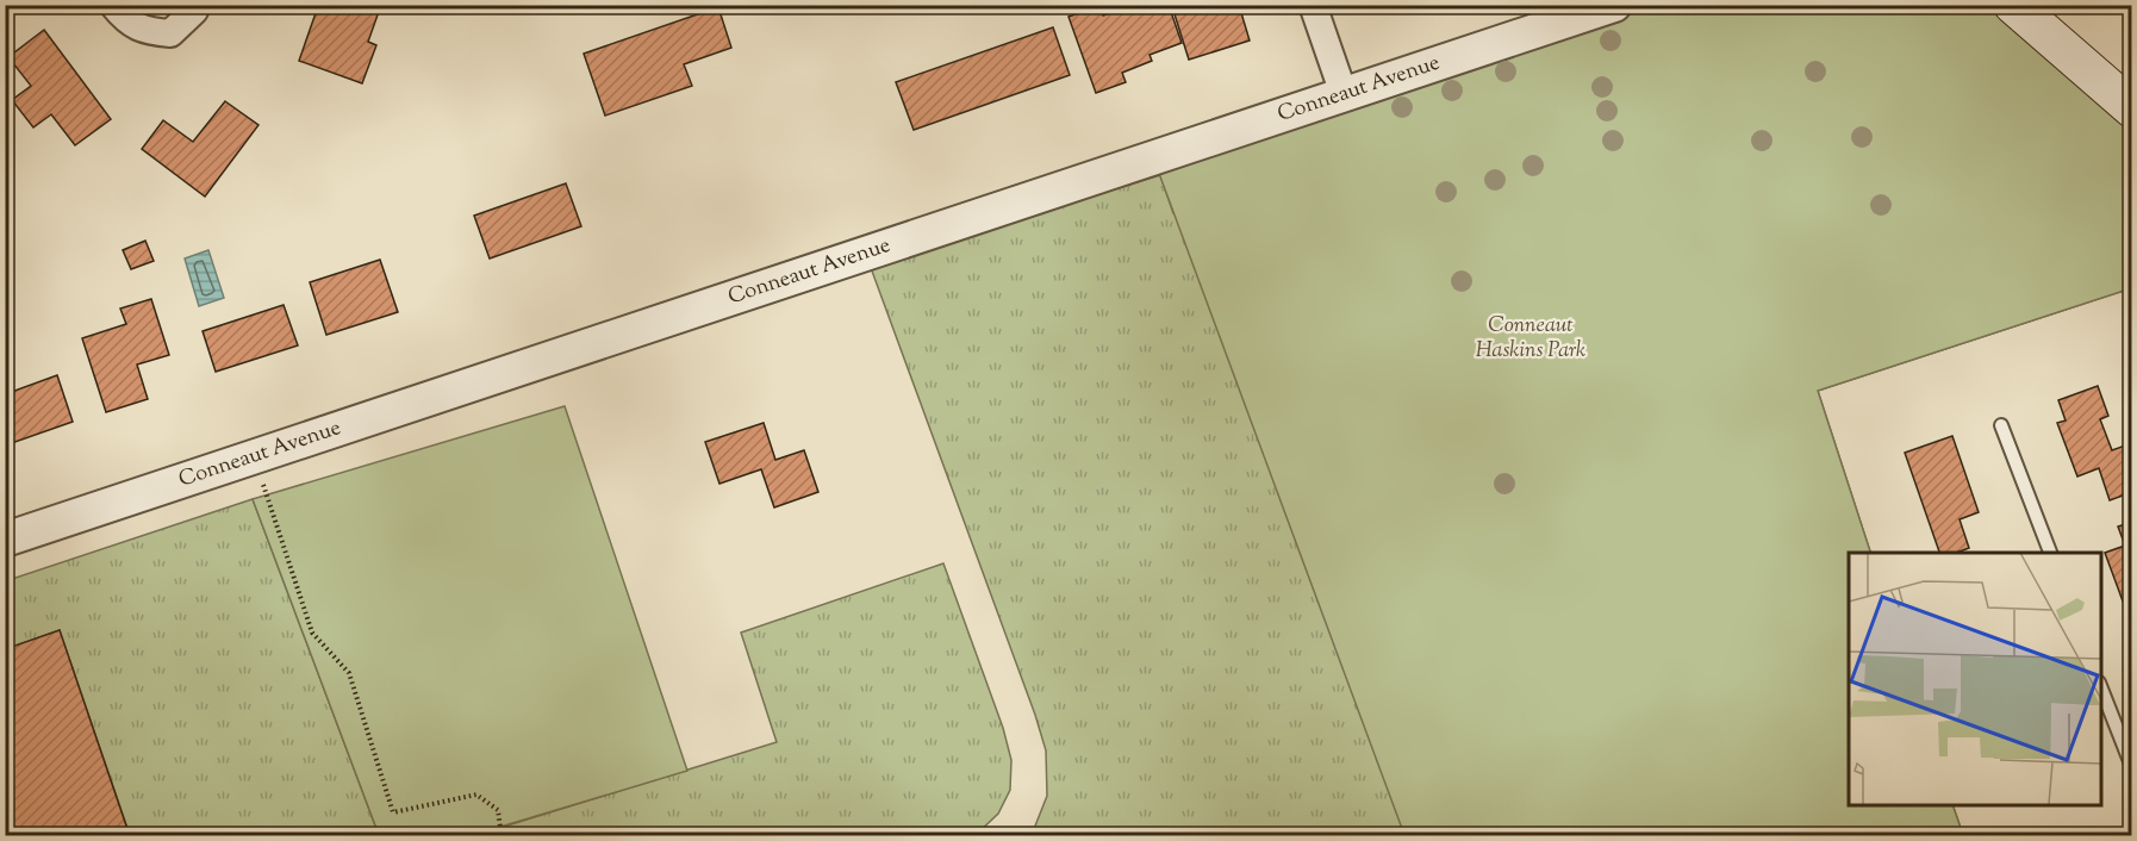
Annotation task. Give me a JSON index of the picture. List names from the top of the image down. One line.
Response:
{"streets":{"street":["Conneaut Avenue"]},"parks":["Conneaut Haskins Park"]}
